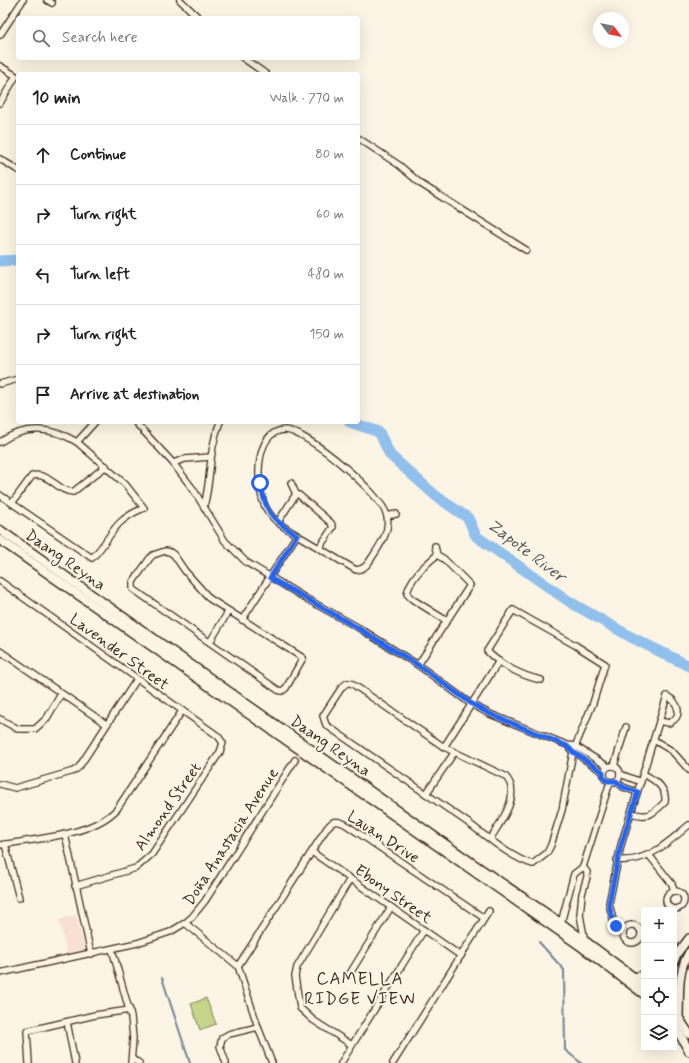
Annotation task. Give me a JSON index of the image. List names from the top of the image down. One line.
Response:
{"streets":{"main road":["Daang Reyna"],"street":["Lavender Street","Almond Street","Doña Anastacia Avenue","Lauan Drive","Ebony Street"]},"crossings":[["Lavender Street","Almond Street"],["Lauan Drive","Ebony Street"]],"districts":["CAMELLA RIDGE VIEW"],"water":["Zapote River"],"north":"bottom right","page":{"search":"Search here","heading":["10 min","Walk · 770 m"],"list":[["Continue","80 m"],["Turn right","60 m"],["Turn left","480 m"],["Turn right","150 m"],"Arrive at destination"],"map_buttons":["+","−"]}}
